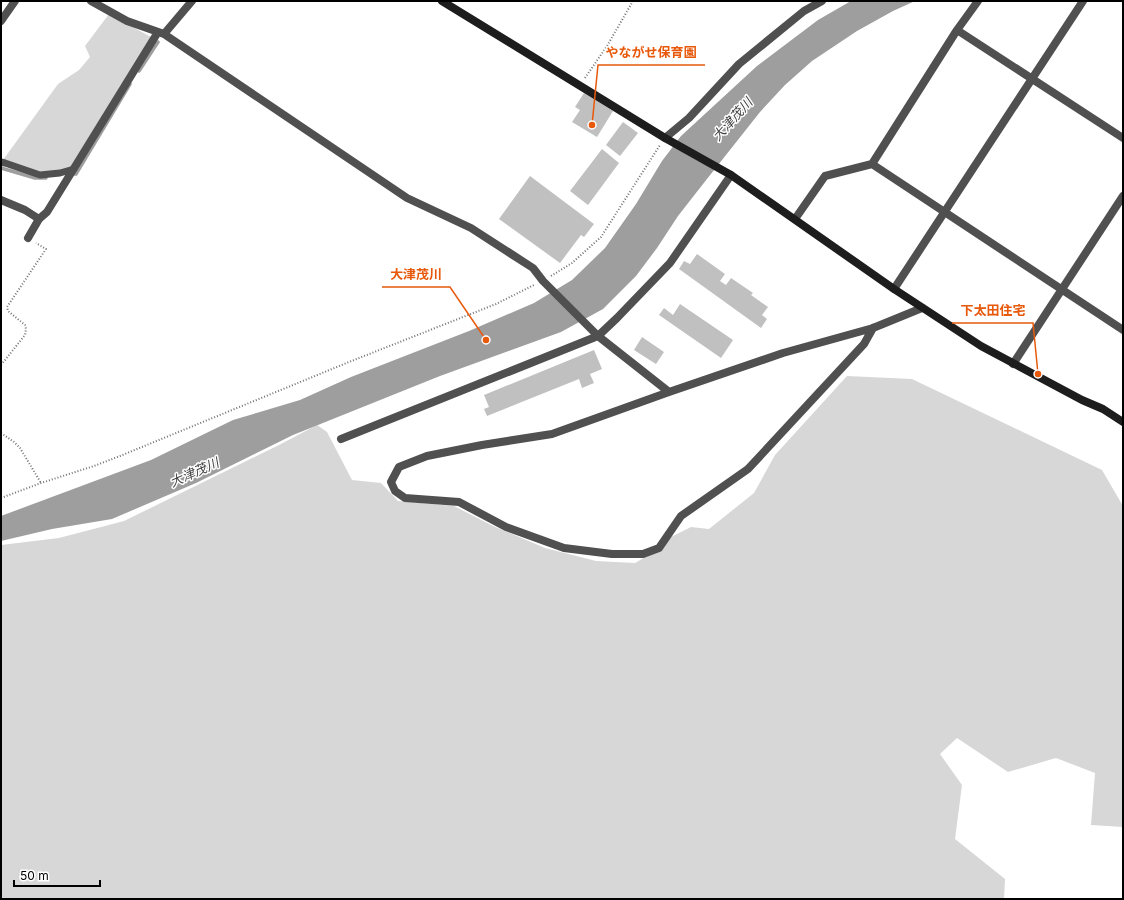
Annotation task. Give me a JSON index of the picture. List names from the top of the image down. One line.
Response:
{"water":["大津茂川"],"places":["やながせ保育園","大津茂川","下太田住宅"],"scale_bar":"50 m"}
